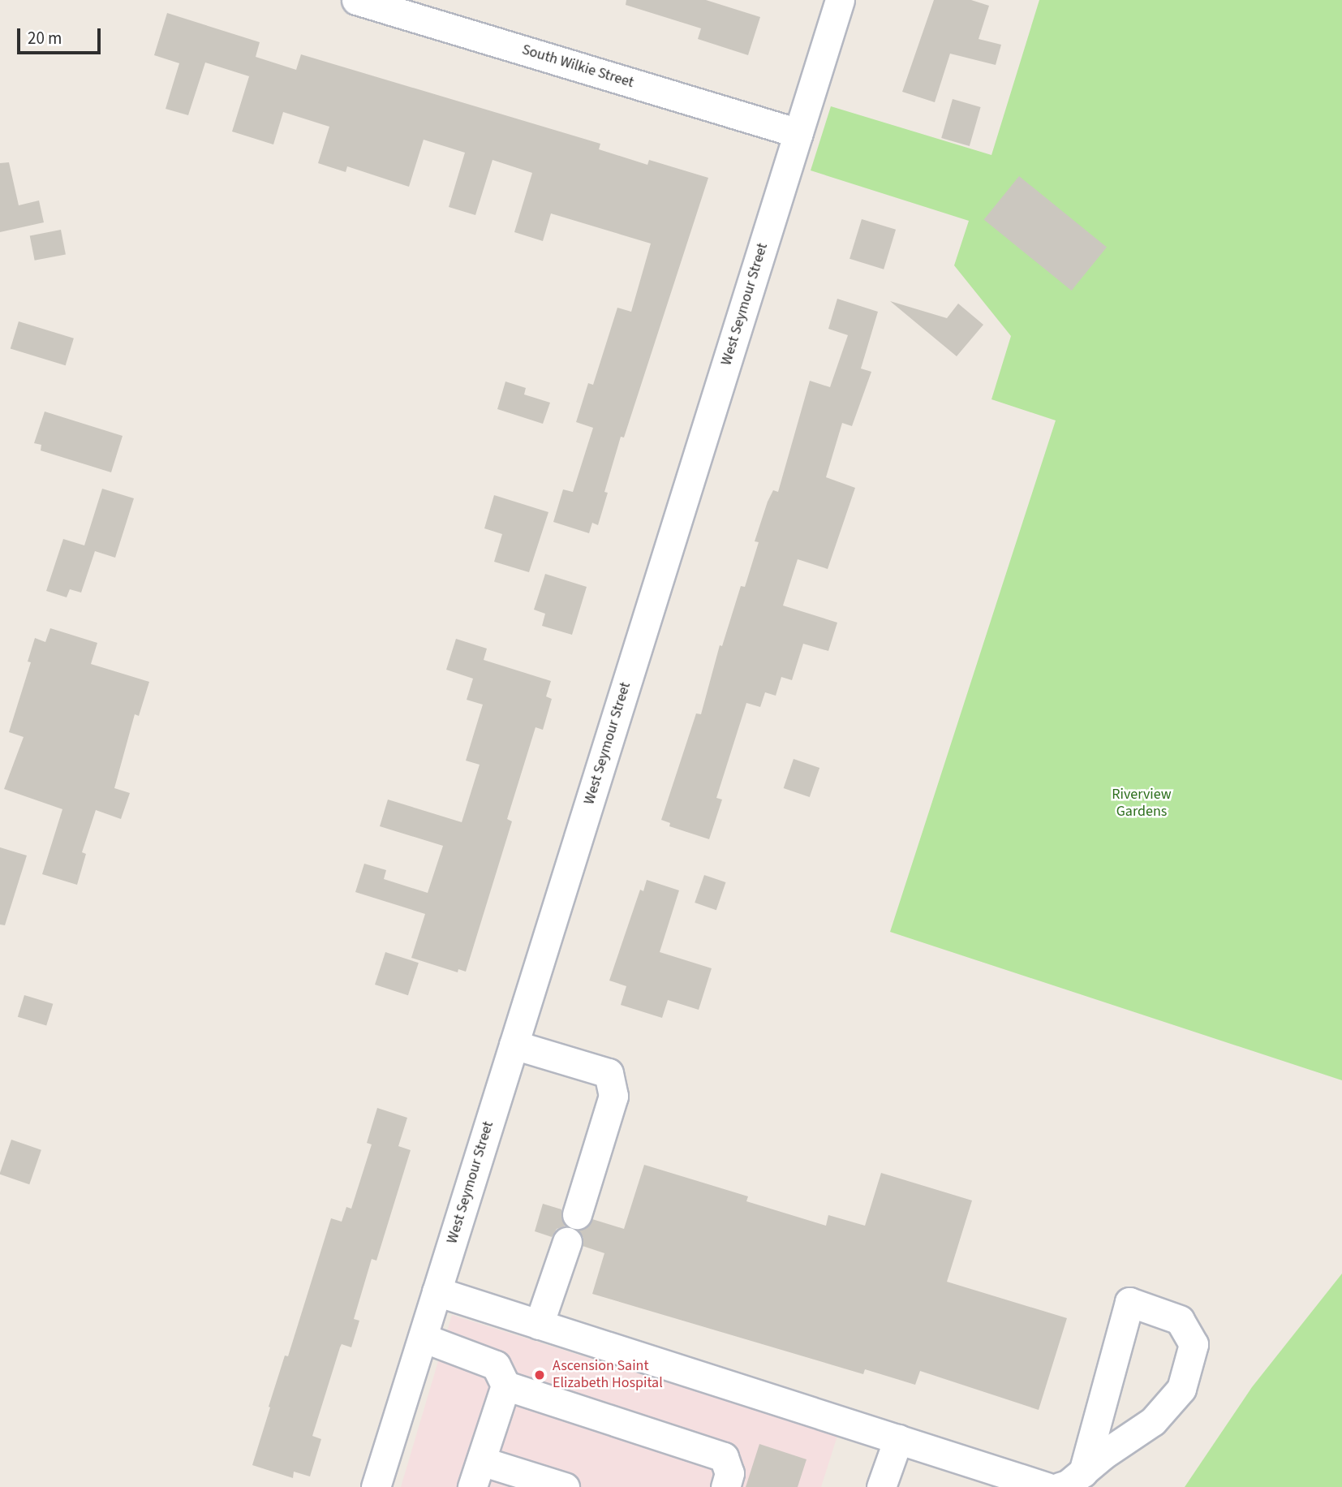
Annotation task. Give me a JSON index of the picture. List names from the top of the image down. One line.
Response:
{"streets":{"street":["South Wilkie Street","West Seymour Street"]},"crossings":[["South Wilkie Street","West Seymour Street"]],"parks":["Riverview Gardens"],"places":["Ascension Saint Elizabeth Hospital"],"scale_bar":"20 m"}
